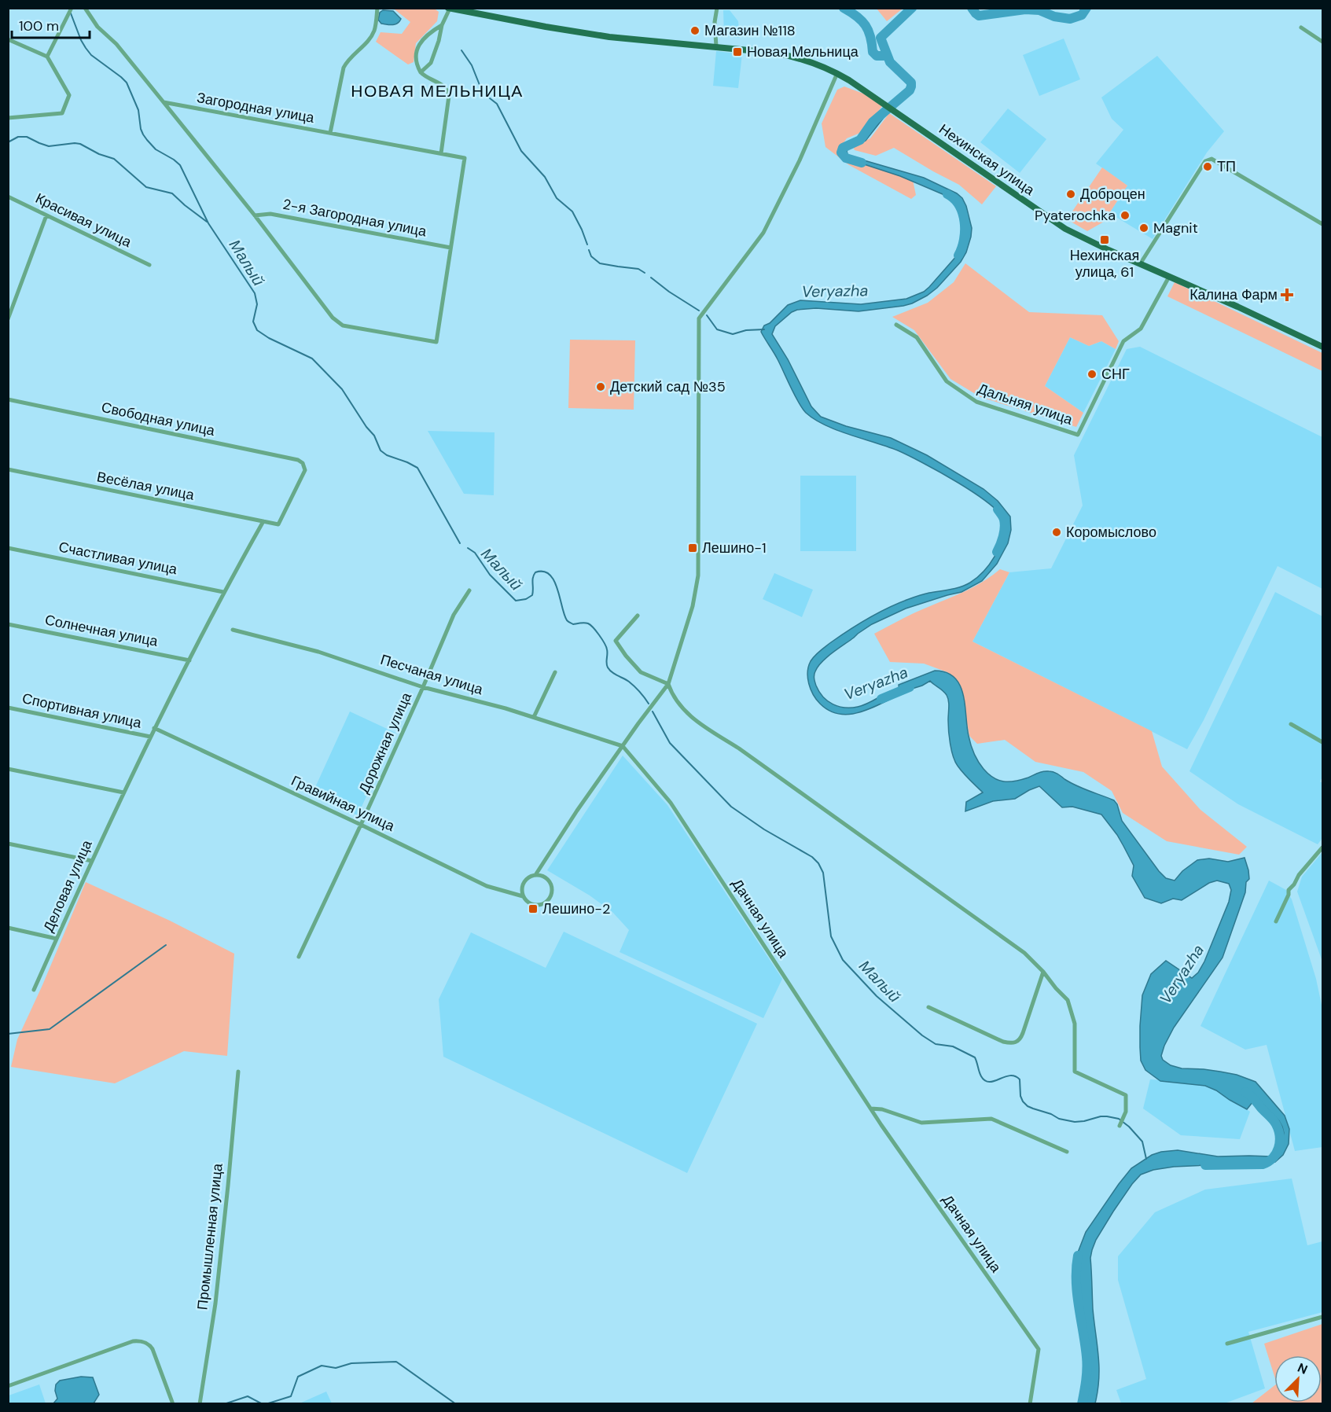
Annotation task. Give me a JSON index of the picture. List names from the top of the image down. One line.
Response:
{"streets":{"main road":["Нехинская улица"],"street":["Загородная улица","2-я Загородная улица","Красивая улица","Дальняя улица","Свободная улица","Весёлая улица","Счастливая улица","Солнечная улица","Песчаная улица","Спортивная улица","Дорожная улица","Гравийная улица","Деловая улица","Дачная улица","Промышленная улица"]},"crossings":[["Загородная улица","2-я Загородная улица"],["Нехинская улица","Дальняя улица"],["Свободная улица","Весёлая улица"],["Весёлая улица","Деловая улица"],["Счастливая улица","Деловая улица"],["Солнечная улица","Деловая улица"],["Песчаная улица","Дорожная улица"],["Песчаная улица","Дачная улица"],["Спортивная улица","Деловая улица"],["Дорожная улица","Гравийная улица"],["Гравийная улица","Деловая улица"]],"districts":["НОВАЯ МЕЛЬНИЦА"],"water":["Малый","Veryazha"],"places":{"other":["Магазин №118","ТП","Доброцен","Pyaterochka","Magnit","СНГ","Детский сад №35","Коромыслово"],"transit":["Новая Мельница","Нехинская улица, 61","Лешино-1","Лешино-2"],"health":["Калина Фарм"]},"scale_bar":"100 m","north":"top right"}
